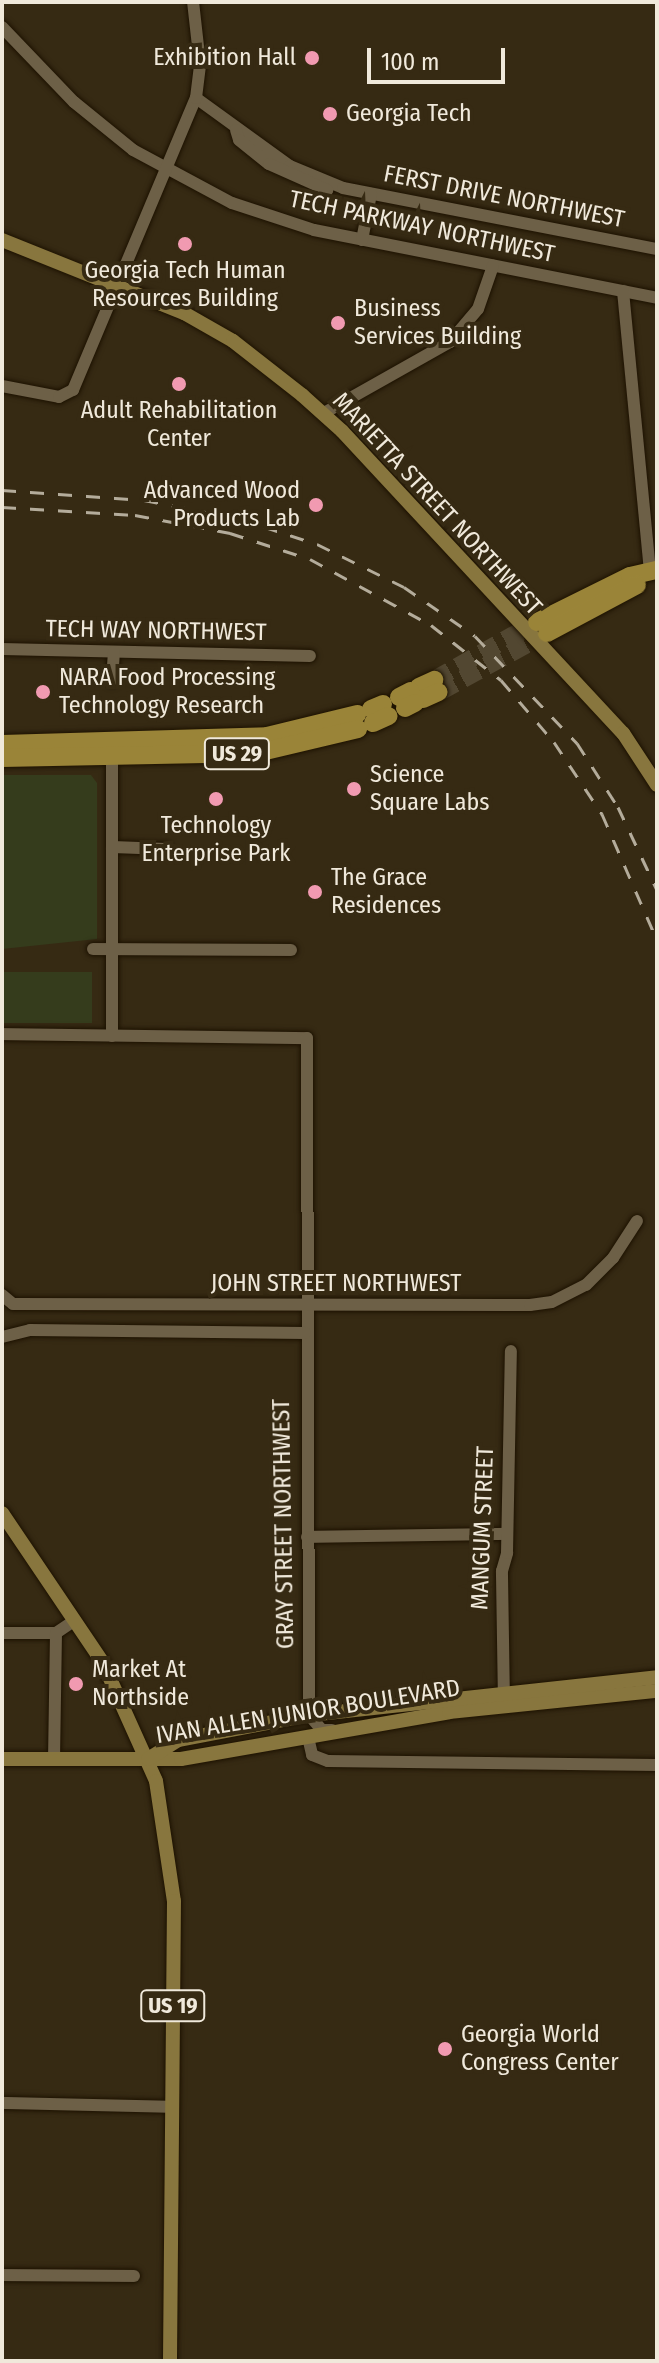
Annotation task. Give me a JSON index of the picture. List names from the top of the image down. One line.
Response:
{"streets":{"highway":["US 29"],"main road":["MARIETTA STREET NORTHWEST","IVAN ALLEN JUNIOR BOULEVARD","US 19"],"street":["FERST DRIVE NORTHWEST","TECH PARKWAY NORTHWEST","TECH WAY NORTHWEST","JOHN STREET NORTHWEST","GRAY STREET NORTHWEST","MANGUM STREET"]},"crossings":[["JOHN STREET NORTHWEST","GRAY STREET NORTHWEST"],["GRAY STREET NORTHWEST","IVAN ALLEN JUNIOR BOULEVARD"],["MANGUM STREET","IVAN ALLEN JUNIOR BOULEVARD"],["IVAN ALLEN JUNIOR BOULEVARD","US 19"]],"places":["Exhibition Hall","Georgia Tech","Georgia Tech Human Resources Building","Business Services Building","Adult Rehabilitation Center","Advanced Wood Products Lab","NARA Food Processing Technology Research","Science Square Labs","Technology Enterprise Park","The Grace Residences","Market At Northside","Georgia World Congress Center"],"scale_bar":"100 m"}
